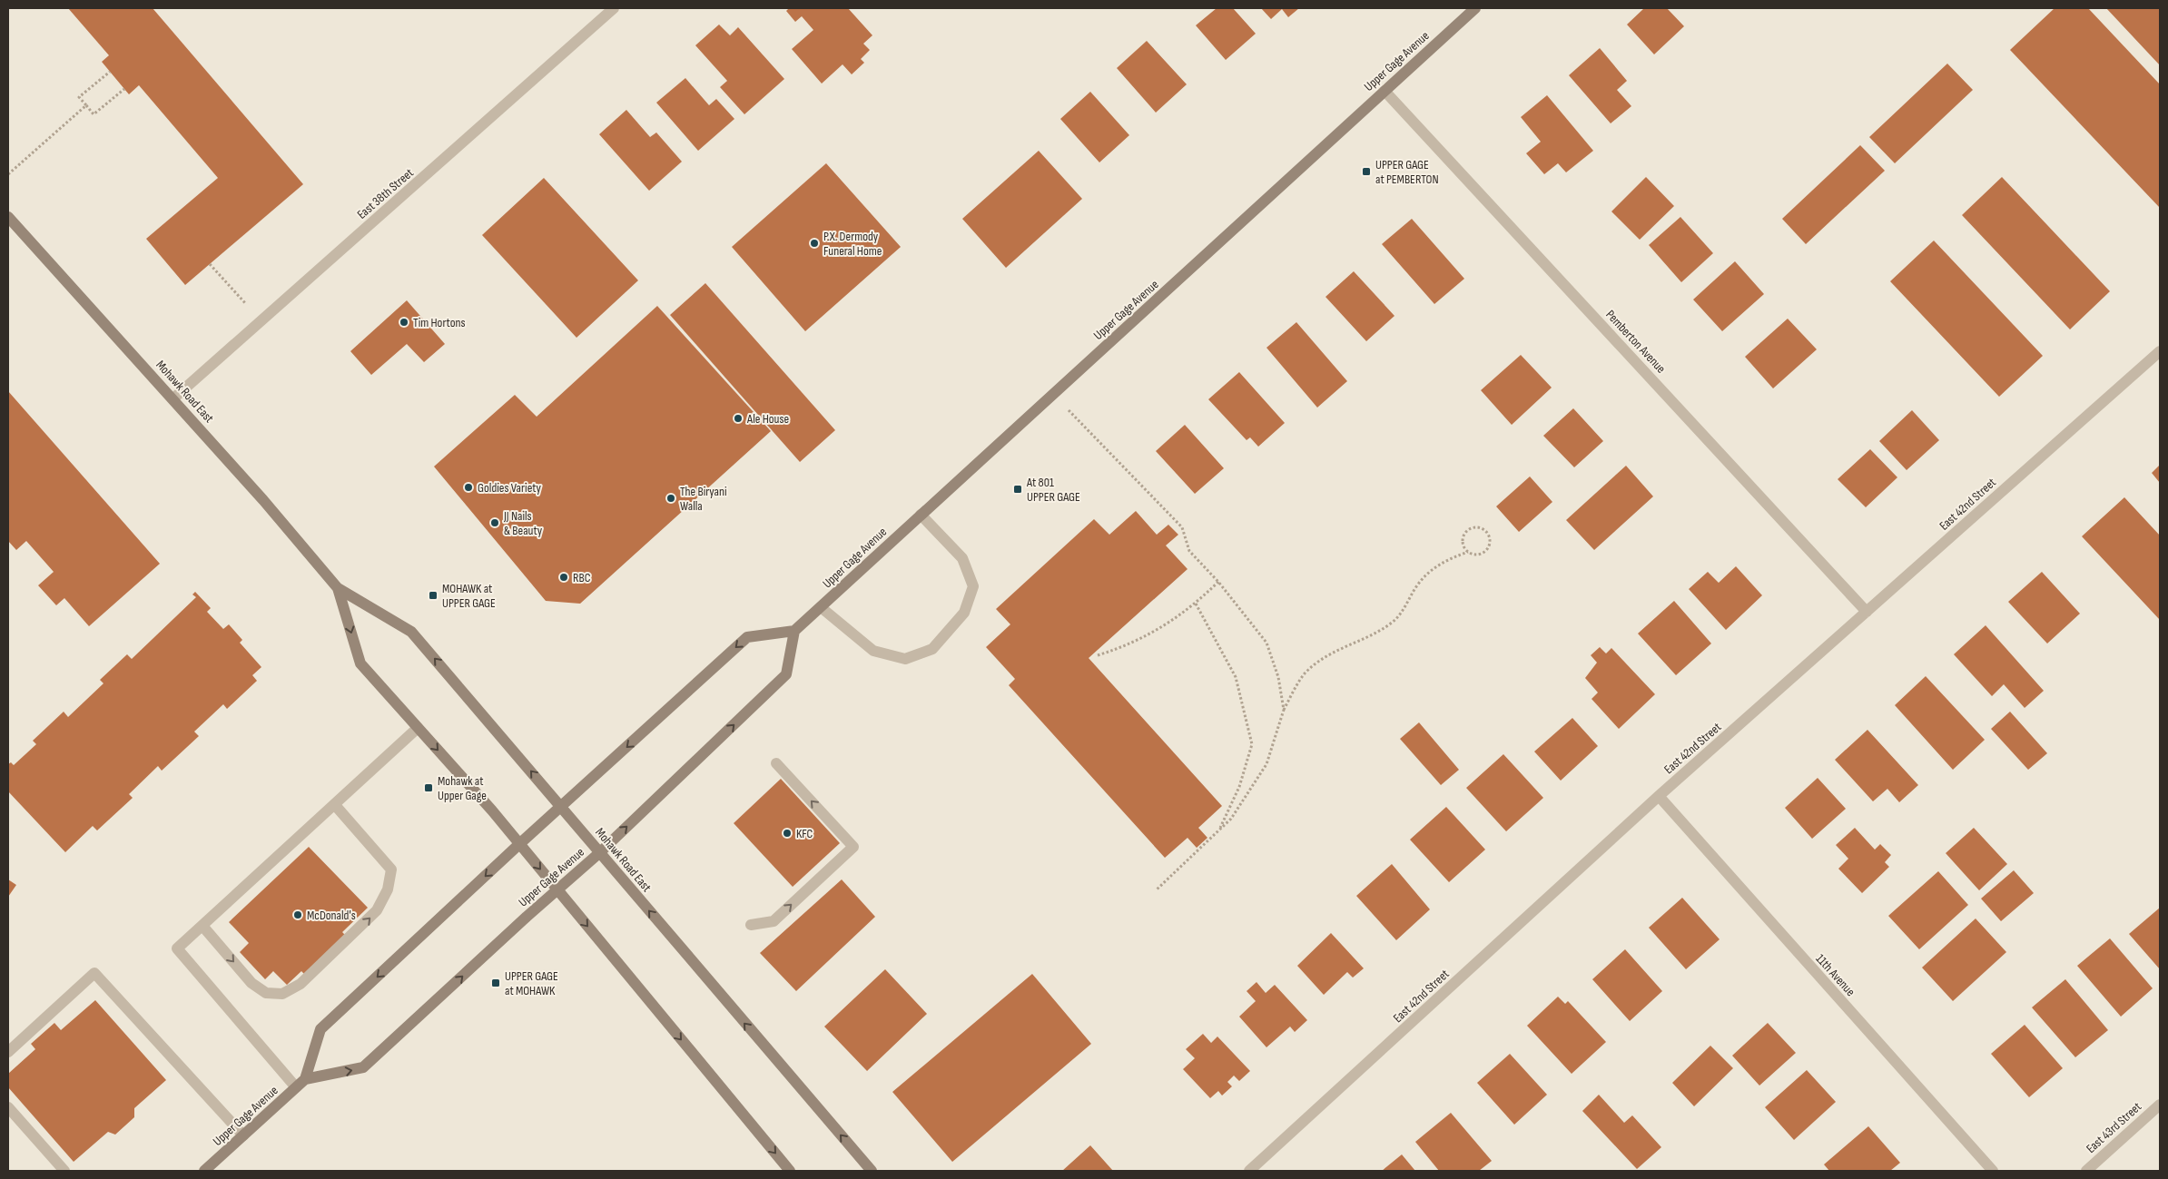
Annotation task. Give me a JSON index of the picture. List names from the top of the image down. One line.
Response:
{"streets":{"main road":["Upper Gage Avenue","Mohawk Road East"],"street":["East 38th Street","Pemberton Avenue","East 42nd Street","11th Avenue","East 43rd Street"]},"crossings":[["Upper Gage Avenue","Pemberton Avenue"],["Upper Gage Avenue","Mohawk Road East"],["East 38th Street","Mohawk Road East"],["Pemberton Avenue","East 42nd Street"],["East 42nd Street","11th Avenue"]],"places":{"transit":["UPPER GAGE at PEMBERTON","At 801 UPPER GAGE","MOHAWK at UPPER GAGE","Mohawk at Upper Gage","UPPER GAGE at MOHAWK"],"other":["P.X. Dermody Funeral Home","Tim Hortons","Ale House","Goldies Variety","The Biryani Walla","JJ Nails & Beauty","RBC","KFC","McDonald's"]}}
